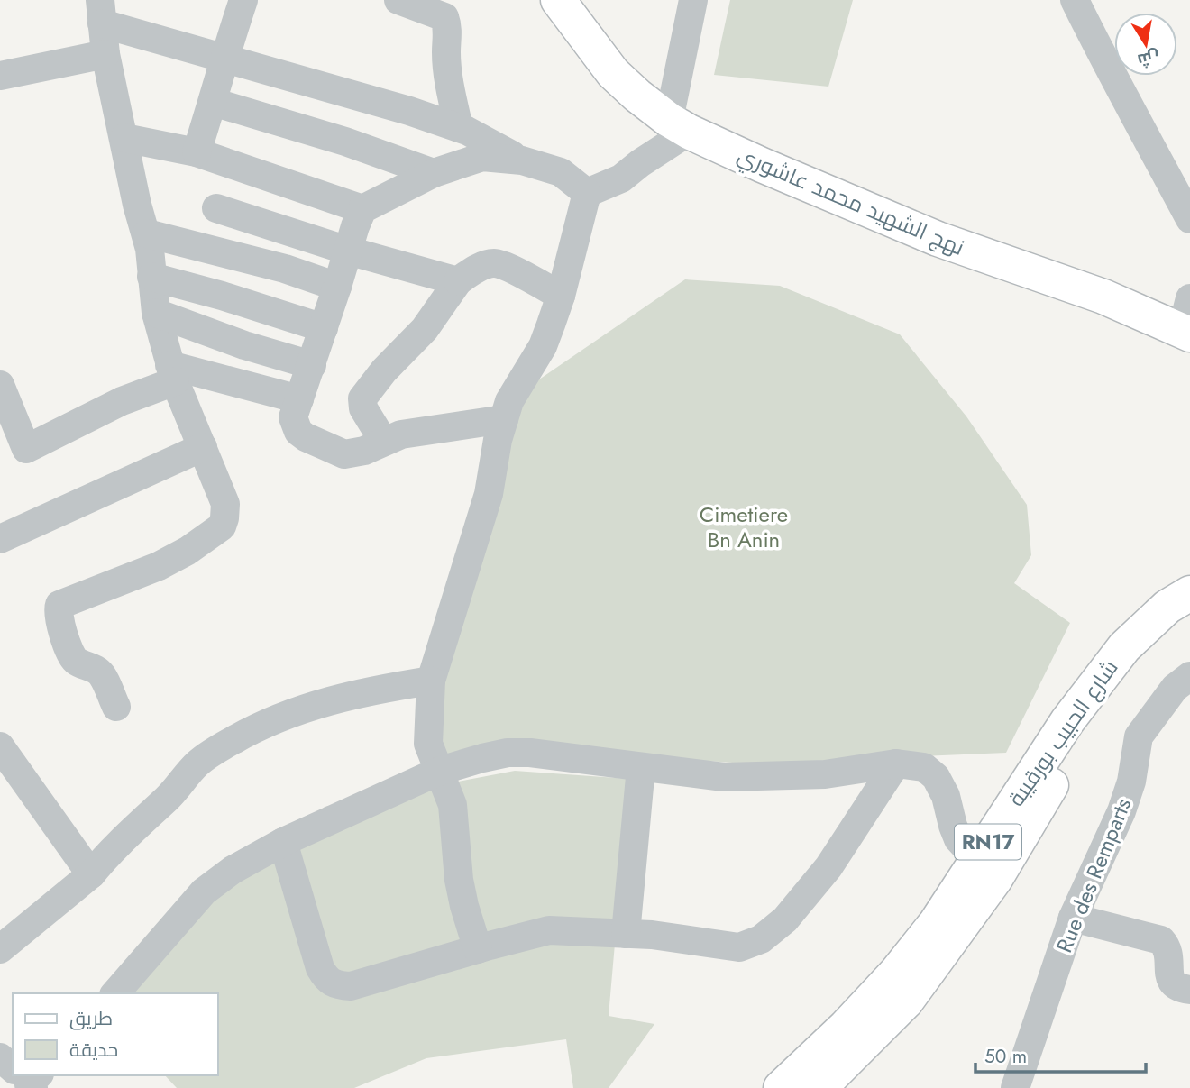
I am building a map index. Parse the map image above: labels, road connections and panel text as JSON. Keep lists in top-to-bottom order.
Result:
{
  "streets": {
    "main road": ["نهج الشهيد محمد عاشوري", "شارع الحبيب بورقيبة", "RN17"],
    "street": ["Rue des Remparts"]
  },
  "parks": ["Cimetiere Bn Anin"],
  "legend": ["طريق", "حديقة"],
  "scale_bar": "50 m",
  "north": "bottom"
}
